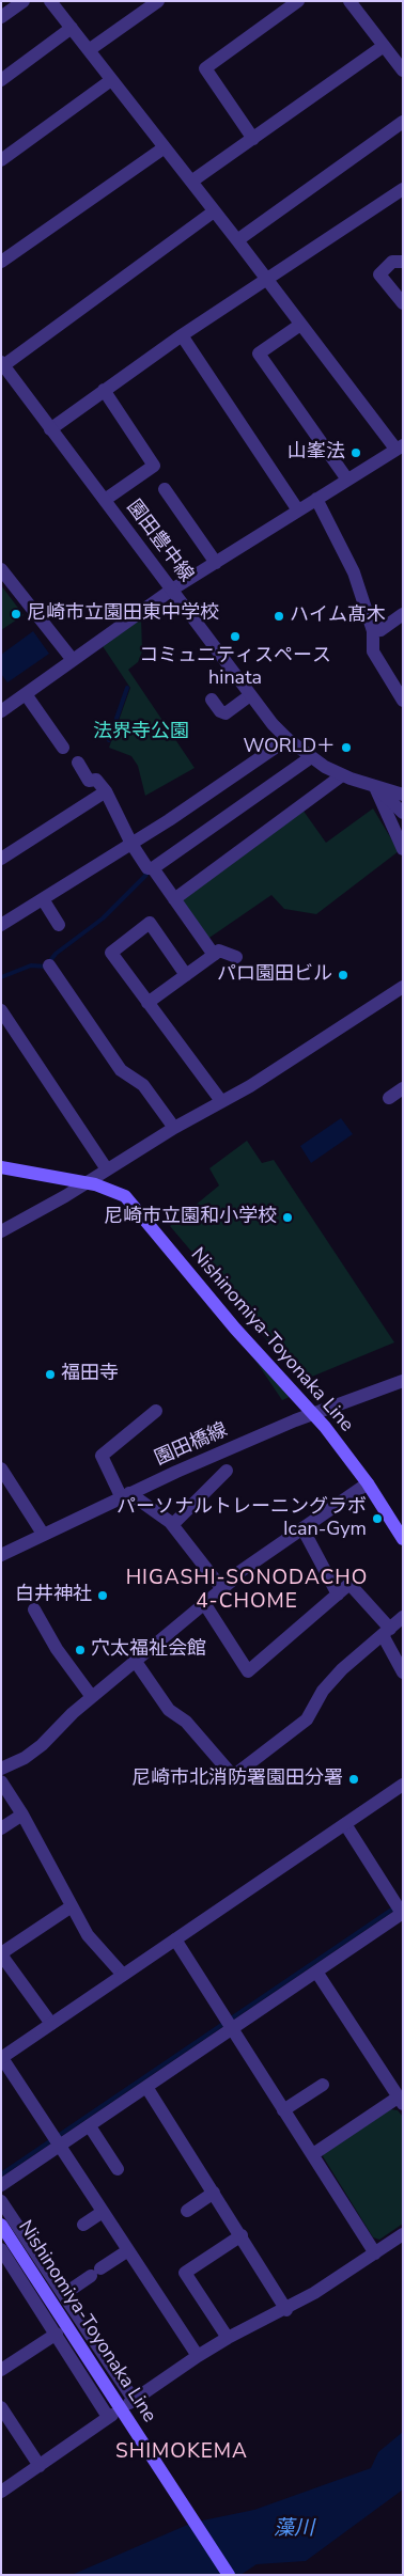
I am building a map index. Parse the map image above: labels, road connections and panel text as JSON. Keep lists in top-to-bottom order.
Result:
{
  "streets": {
    "main road": ["Nishinomiya-Toyonaka Line"],
    "street": ["園田豊中線", "園田橋線"]
  },
  "crossings": [
    ["Nishinomiya-Toyonaka Line", "園田橋線"]
  ],
  "districts": ["HIGASHI-SONODACHO 4-CHOME", "SHIMOKEMA"],
  "water": ["藻川"],
  "parks": ["法界寺公園"],
  "places": [
    "山峯法",
    "尼崎市立園田東中学校",
    "ハイム髙木",
    "コミュニティスペース hinata",
    "WORLD＋",
    "パロ園田ビル",
    "尼崎市立園和小学校",
    "福田寺",
    "パーソナルトレーニングラボ Ican-Gym",
    "白井神社",
    "穴太福祉会館",
    "尼崎市北消防署園田分署"
  ]
}
